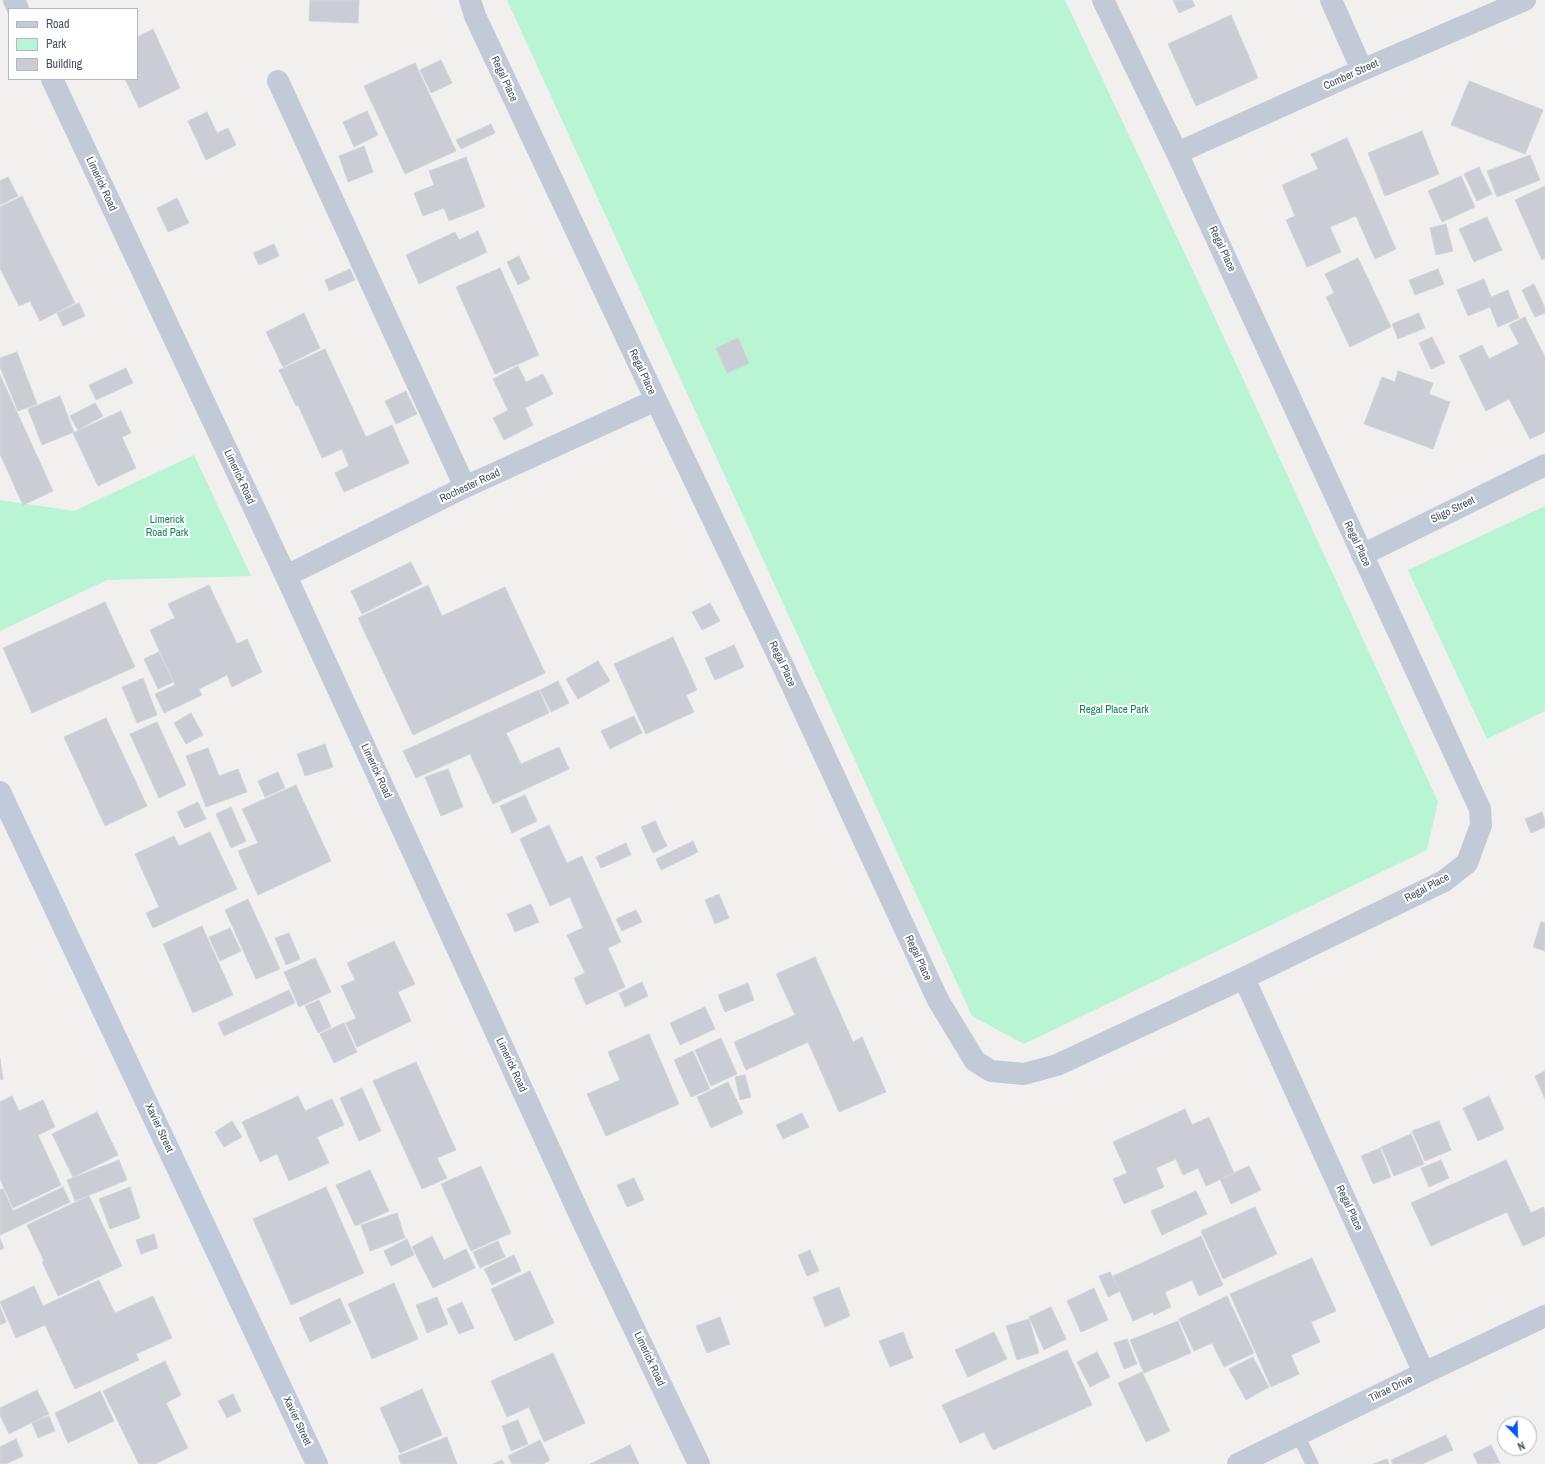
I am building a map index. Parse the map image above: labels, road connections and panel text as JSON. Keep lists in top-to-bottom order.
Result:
{
  "streets": {
    "main road": ["Xavier Street"],
    "street": [
      "Comber Street",
      "Regal Place",
      "Limerick Road",
      "Rochester Road",
      "Sligo Street",
      "Tilrae Drive"
    ]
  },
  "crossings": [
    ["Comber Street", "Regal Place"],
    ["Regal Place", "Rochester Road"],
    ["Regal Place", "Sligo Street"],
    ["Regal Place", "Tilrae Drive"],
    ["Limerick Road", "Rochester Road"]
  ],
  "parks": ["Limerick Road Park", "Regal Place Park"],
  "legend": ["Road", "Park", "Building"],
  "north": "bottom right"
}
